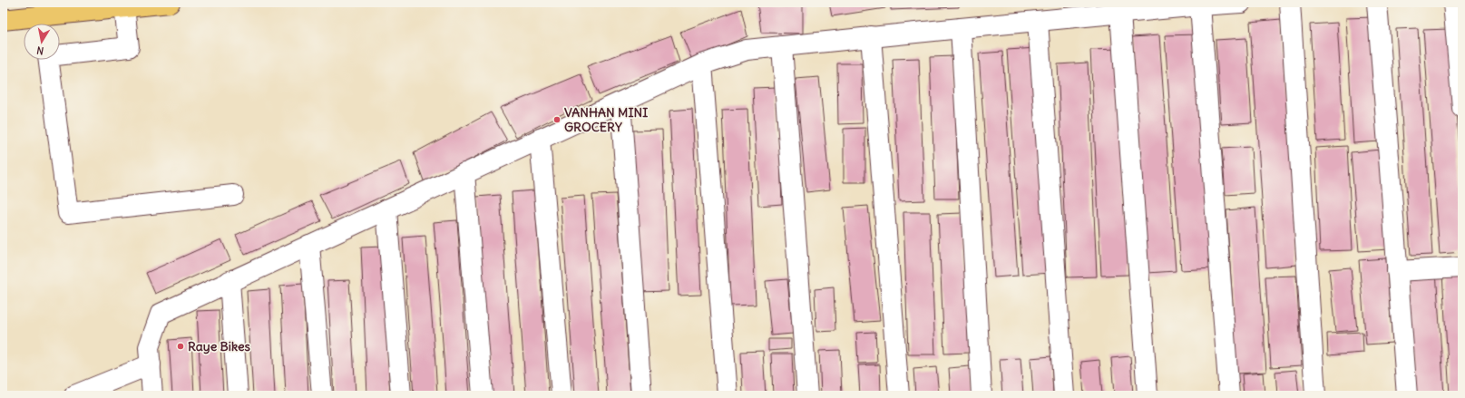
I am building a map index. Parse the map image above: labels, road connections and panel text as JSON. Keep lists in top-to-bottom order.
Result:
{
  "places": ["VANHAN MINI GROCERY", "Raye Bikes"],
  "north": "bottom"
}
